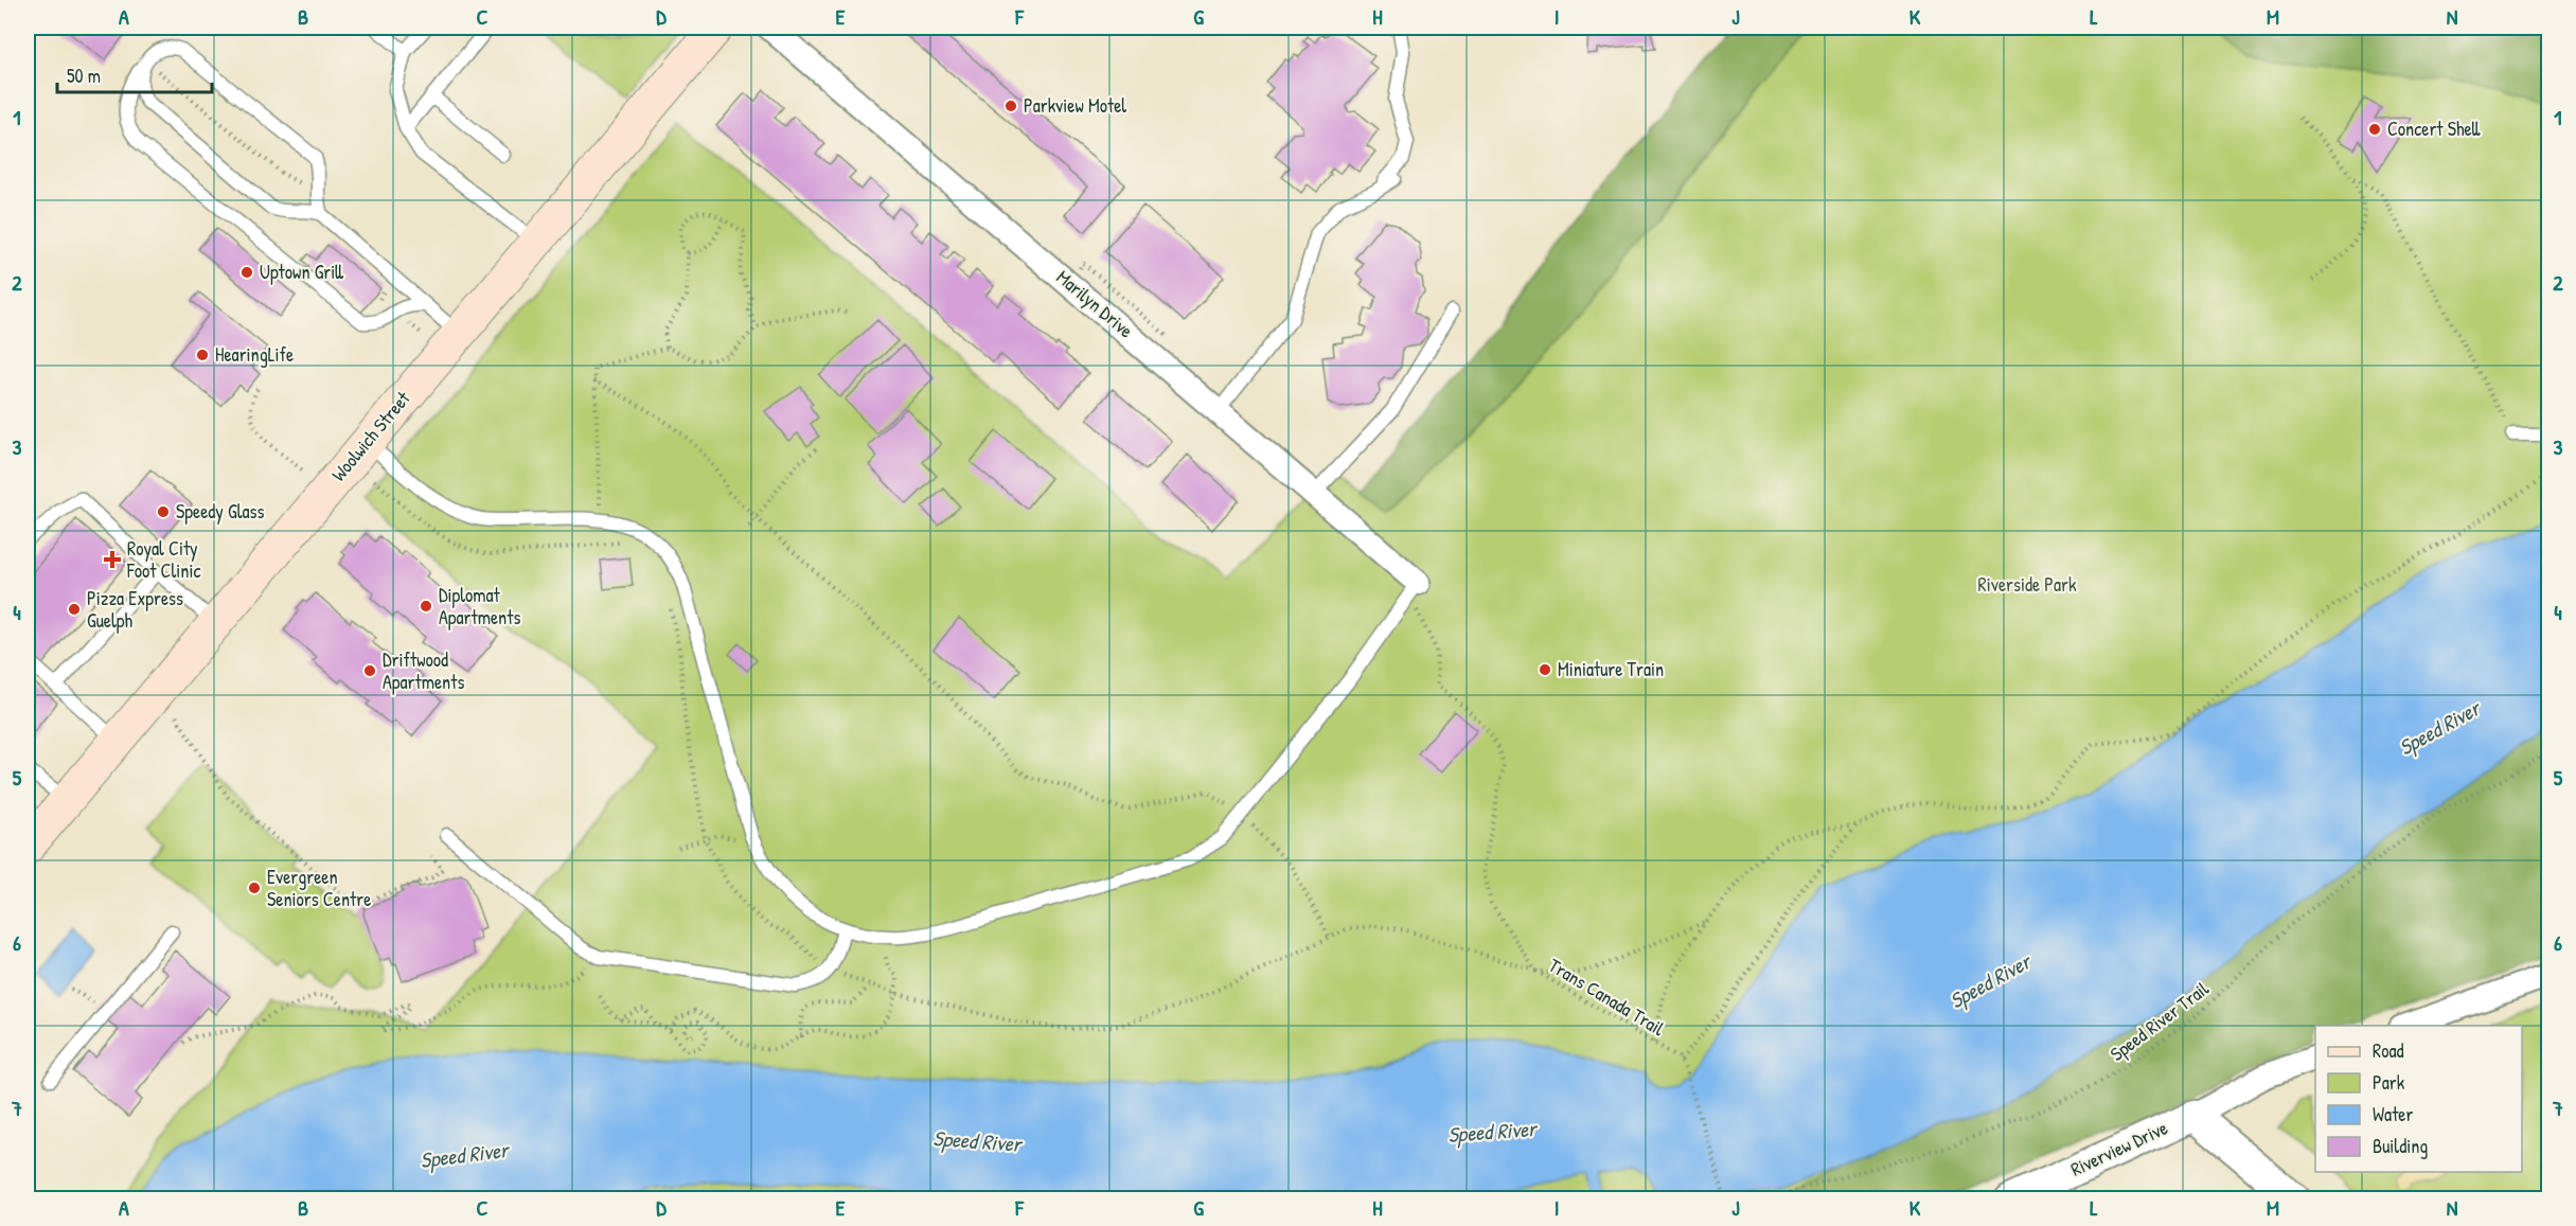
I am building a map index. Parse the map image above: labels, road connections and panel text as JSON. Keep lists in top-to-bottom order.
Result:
{
  "streets": {
    "main road": ["Woolwich Street"],
    "street": ["Marilyn Drive", "Riverview Drive"],
    "path": ["Trans Canada Trail", "Speed River Trail"]
  },
  "crossings": [
    ["Marilyn Drive", "Trans Canada Trail"]
  ],
  "water": ["Speed River"],
  "parks": ["Riverside Park"],
  "places": {
    "other": [
      "Parkview Motel",
      "Concert Shell",
      "Uptown Grill",
      "HearingLife",
      "Speedy Glass",
      "Diplomat Apartments",
      "Pizza Express Guelph",
      "Miniature Train",
      "Driftwood Apartments",
      "Evergreen Seniors Centre"
    ],
    "health": ["Royal City Foot Clinic"]
  },
  "legend": [
    "Road",
    "Park",
    "Water",
    "Building"
  ],
  "scale_bar": "50 m",
  "grid": {
    "columns": [
      "A",
      "B",
      "C",
      "D",
      "E",
      "F",
      "G",
      "H",
      "I",
      "J",
      "K",
      "L",
      "M",
      "N"
    ],
    "rows": [
      "1",
      "2",
      "3",
      "4",
      "5",
      "6",
      "7"
    ]
  }
}
